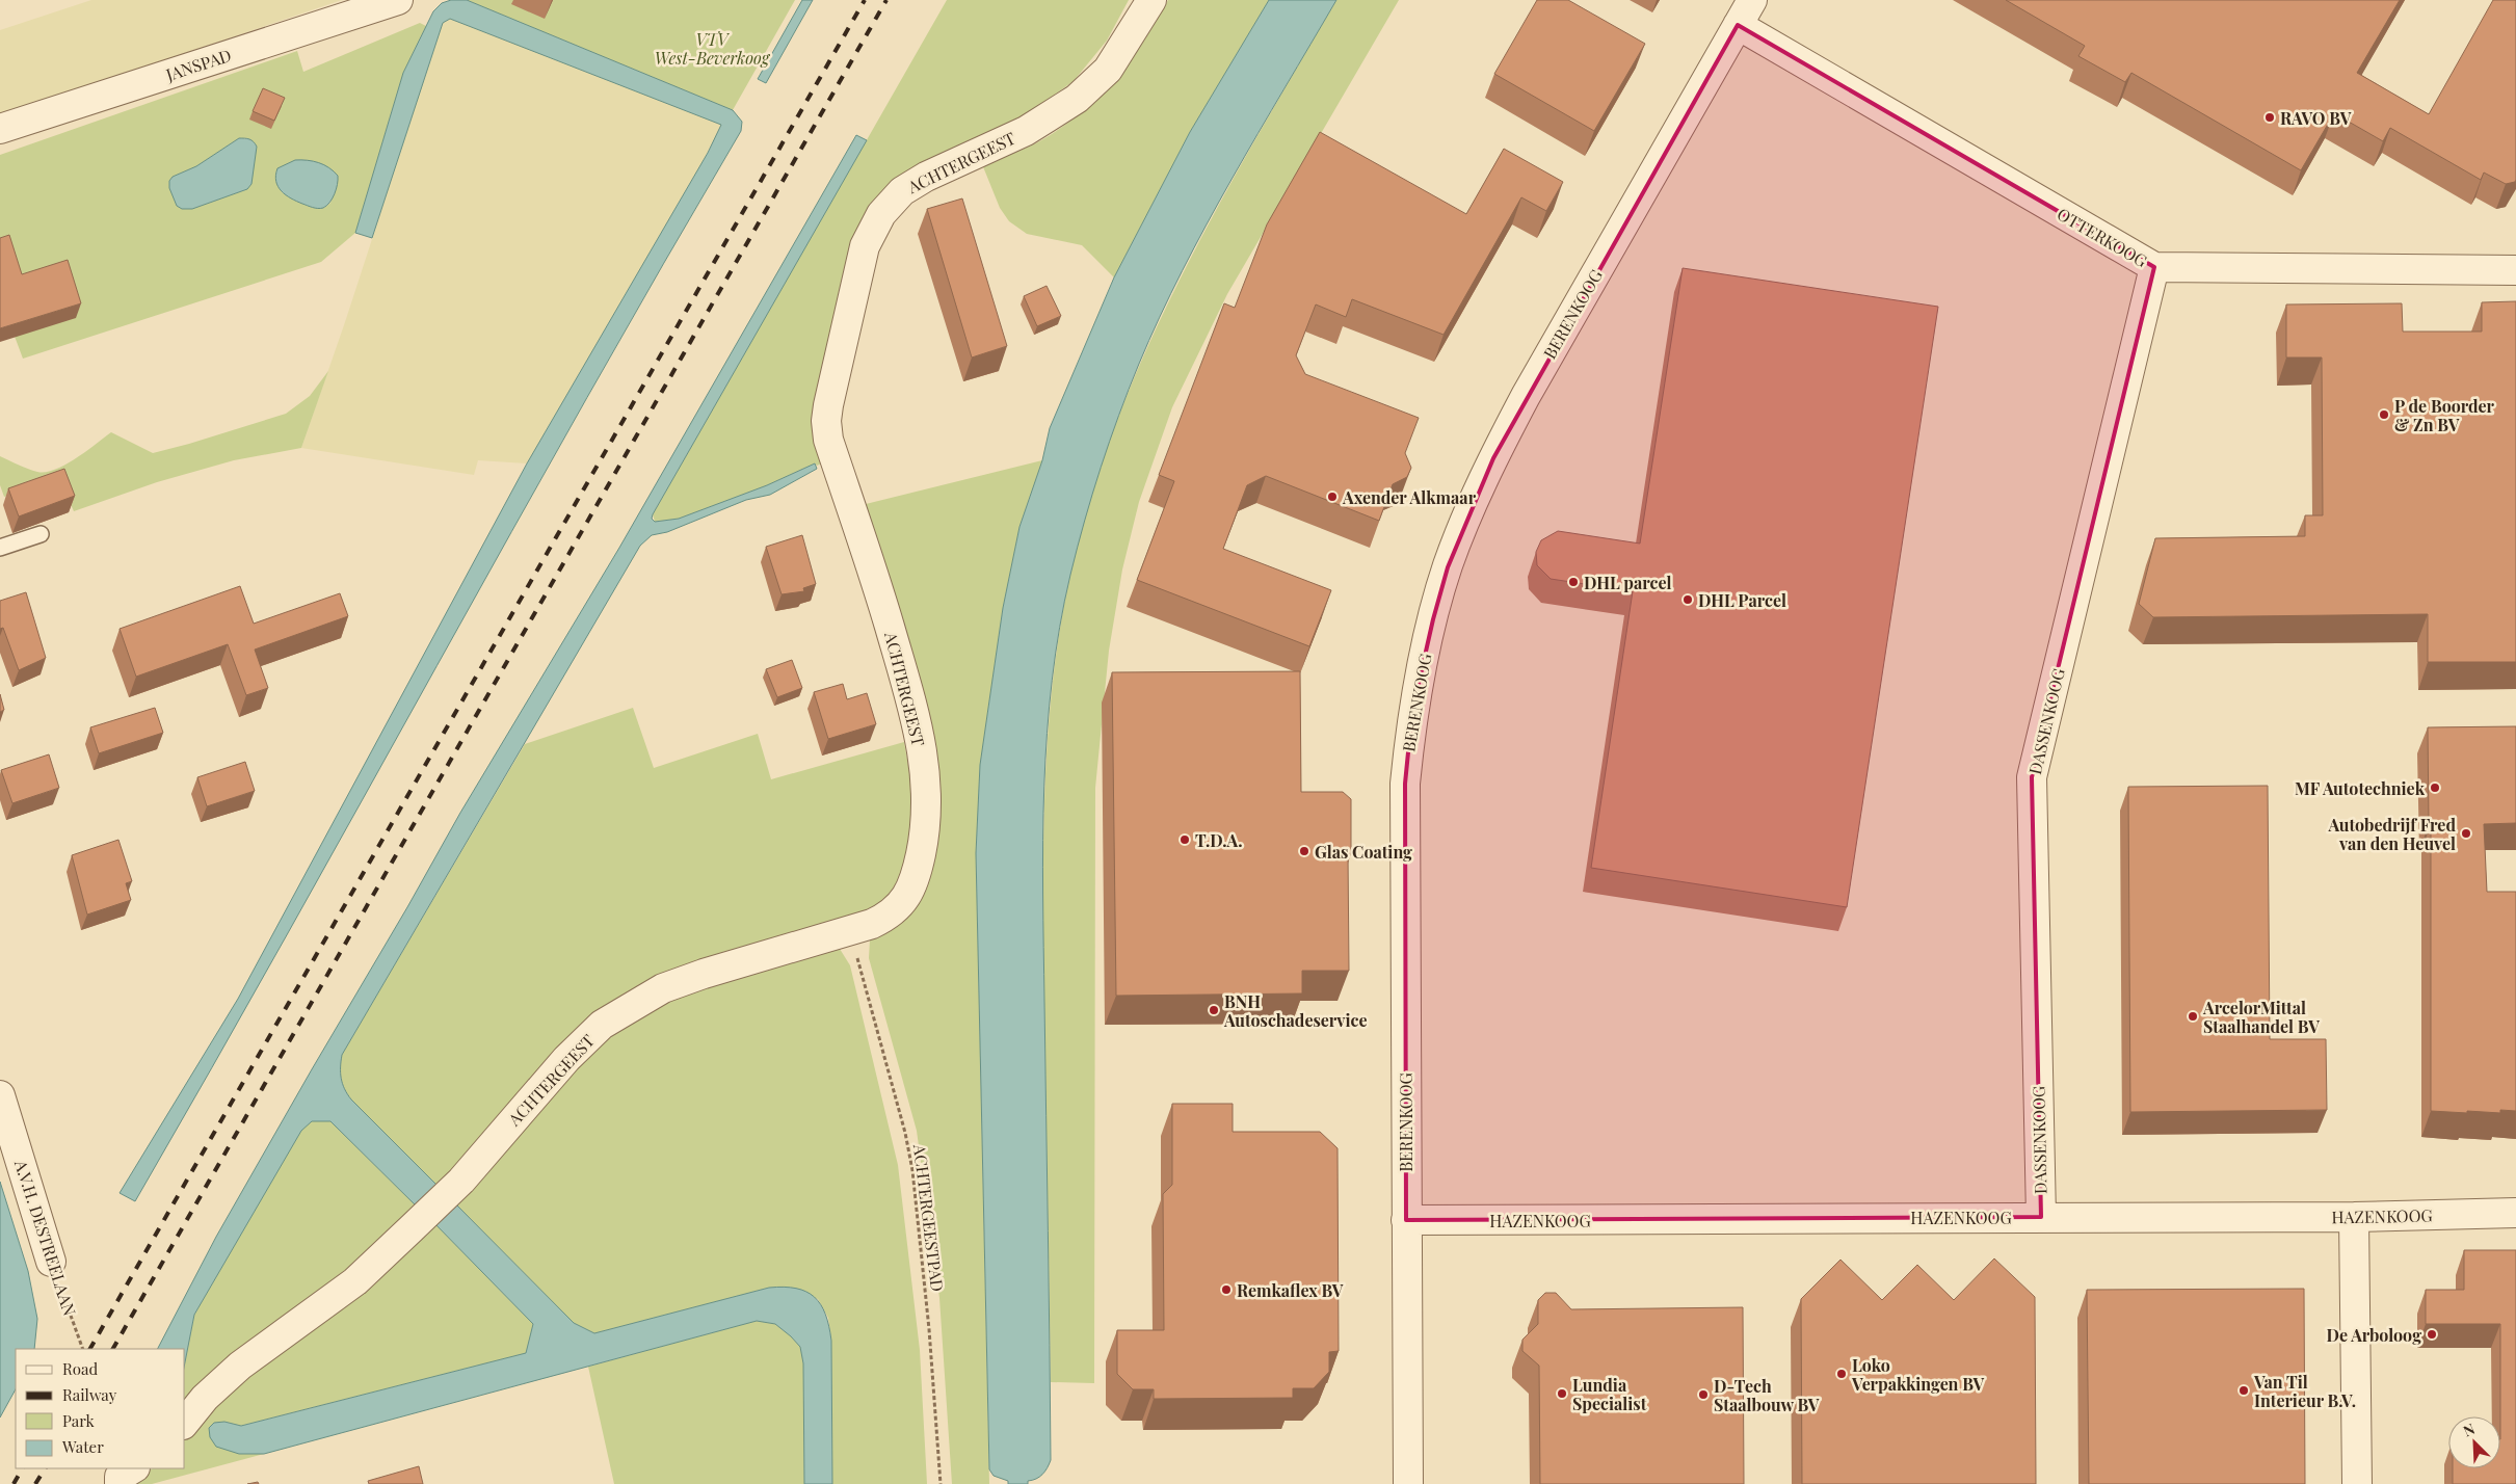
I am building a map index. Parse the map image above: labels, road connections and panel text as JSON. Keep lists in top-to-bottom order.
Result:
{
  "streets": {
    "street": [
      "JANSPAD",
      "ACHTERGEEST",
      "OTTERKOOG",
      "BERENKOOG",
      "DASSENKOOG",
      "HAZENKOOG",
      "A.V.H. DESTREELAAN"
    ],
    "path": ["ACHTERGEESTPAD"]
  },
  "crossings": [
    ["ACHTERGEEST", "ACHTERGEESTPAD"],
    ["OTTERKOOG", "BERENKOOG"],
    ["OTTERKOOG", "DASSENKOOG"],
    ["BERENKOOG", "HAZENKOOG"],
    ["DASSENKOOG", "HAZENKOOG"]
  ],
  "parks": ["VTV West-Beverkoog"],
  "places": [
    "RAVO BV",
    "P de Boorder & Zn BV",
    "Axender Alkmaar",
    "DHL parcel",
    "DHL Parcel",
    "MF Autotechniek",
    "Autobedrijf Fred van den Heuvel",
    "T.D.A.",
    "Glas Coating",
    "BNH Autoschadeservice",
    "ArcelorMittal Staalhandel BV",
    "Remkaflex BV",
    "De Arboloog",
    "Loko Verpakkingen BV",
    "Van Til Interieur B.V.",
    "Lundia Specialist",
    "D-Tech Staalbouw BV"
  ],
  "legend": [
    "Road",
    "Railway",
    "Park",
    "Water"
  ],
  "north": "top left"
}
